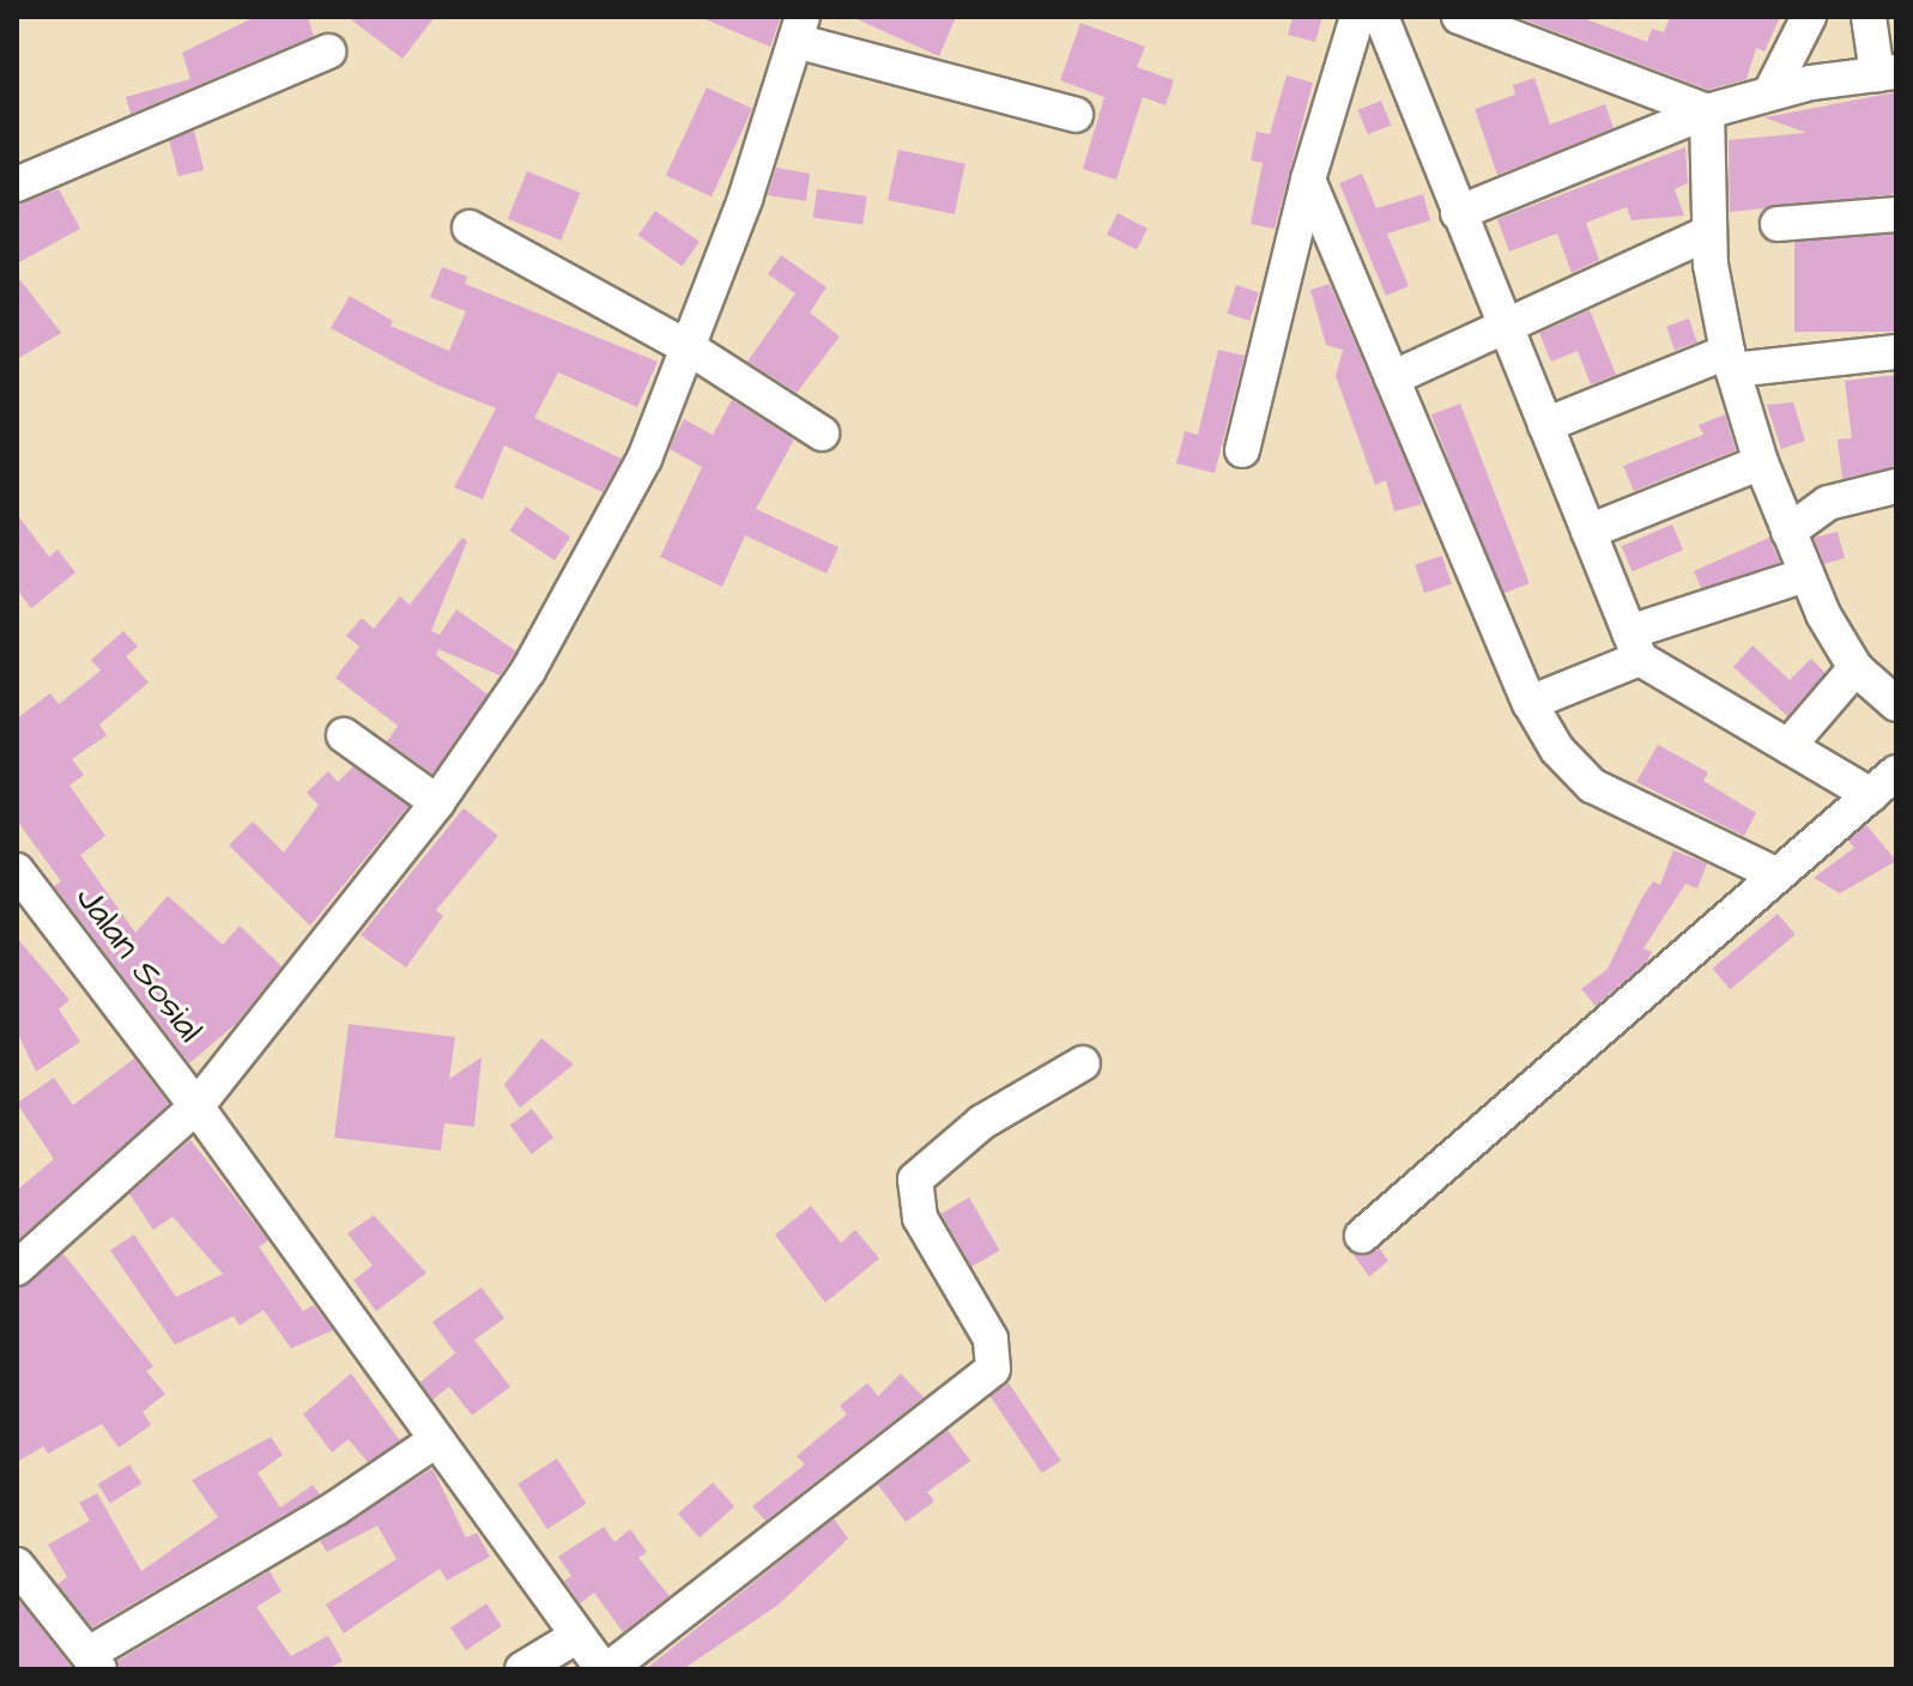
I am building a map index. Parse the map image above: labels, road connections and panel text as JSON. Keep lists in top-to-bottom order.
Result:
{
  "streets": {
    "street": ["Jalan Sosial"]
  }
}
